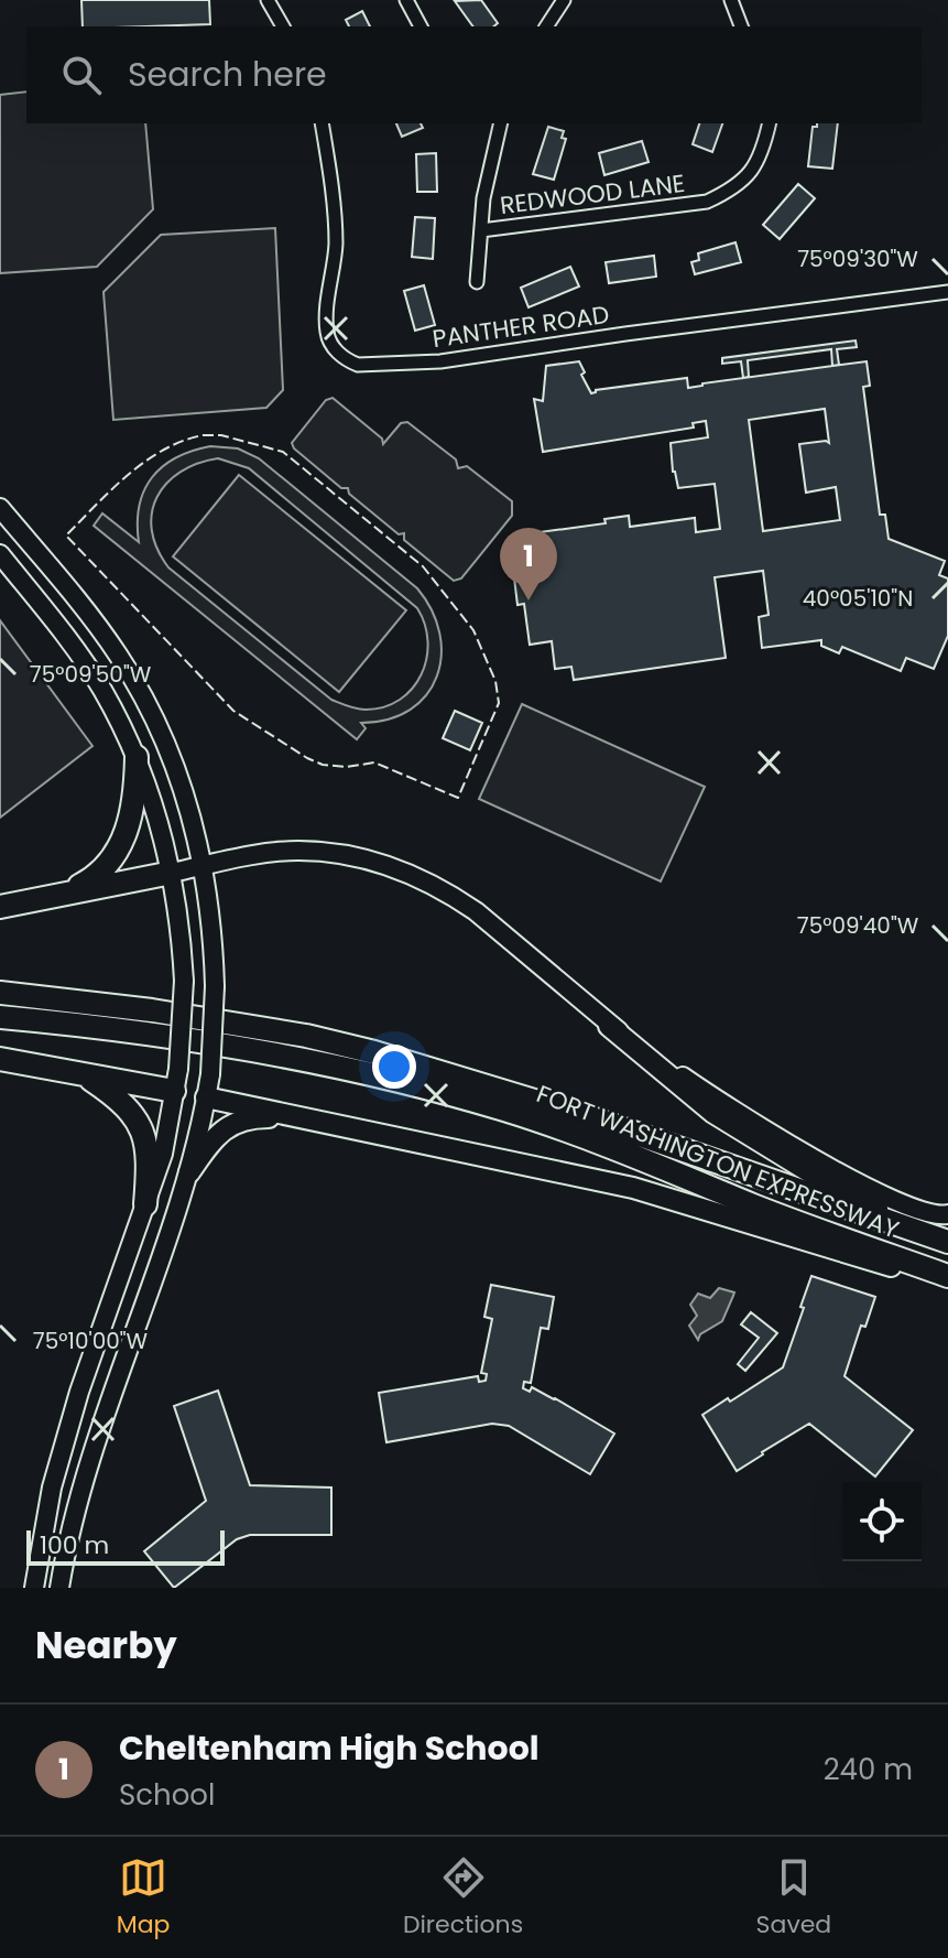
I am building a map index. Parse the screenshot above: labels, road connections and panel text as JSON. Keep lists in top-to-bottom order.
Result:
{
  "streets": {
    "highway": ["FORT WASHINGTON EXPRESSWAY"],
    "street": ["REDWOOD LANE", "PANTHER ROAD"]
  },
  "scale_bar": "100 m",
  "page": {
    "search": "Search here",
    "pins": "1",
    "scale": "100 m",
    "heading": "Nearby",
    "list": [
      {
        "mark": "1",
        "name": "Cheltenham High School",
        "note": "School",
        "value": "240 m"
      }
    ],
    "nav": ["Map", "Directions", "Saved"]
  },
  "coordinates": [
    "75°09'30\"W",
    "40°05'10\"N",
    "75°09'50\"W",
    "75°09'40\"W",
    "75°10'00\"W"
  ]
}
